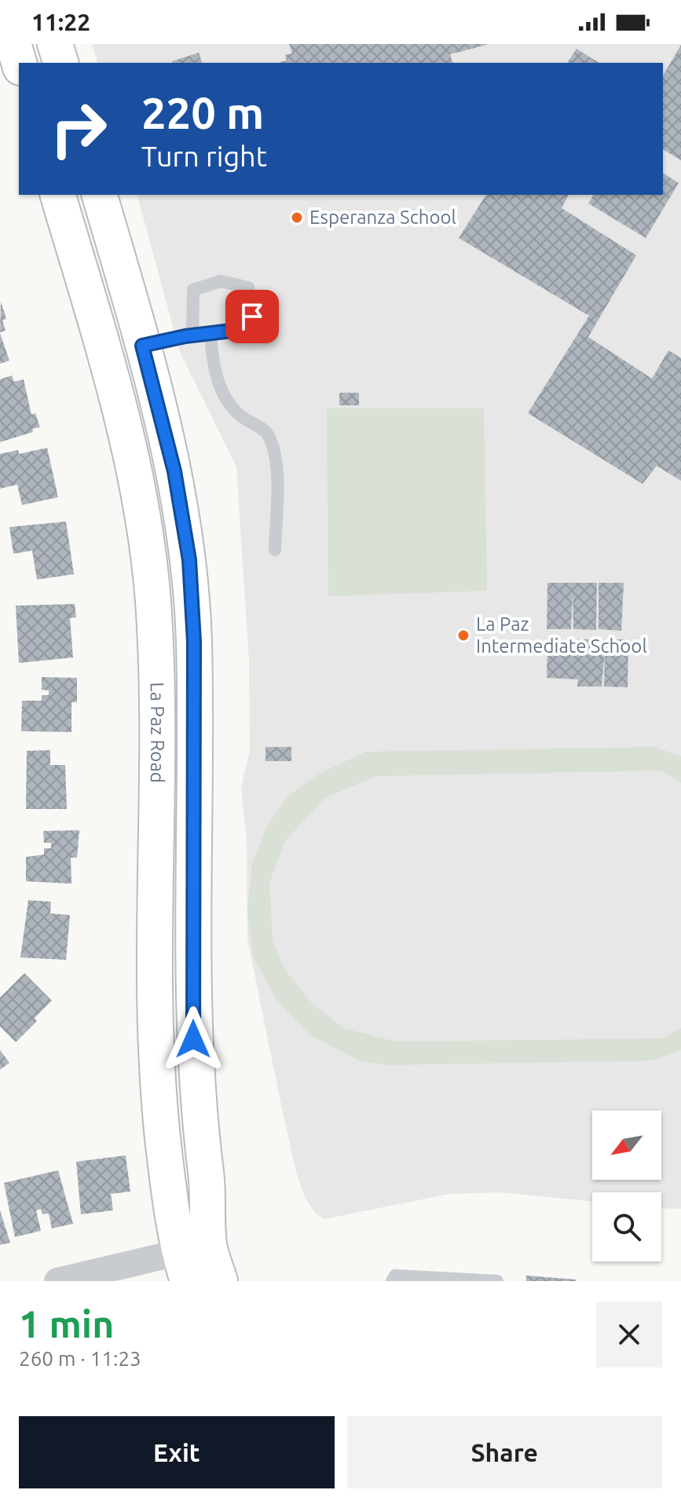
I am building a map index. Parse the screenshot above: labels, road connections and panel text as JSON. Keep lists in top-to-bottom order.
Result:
{
  "streets": {
    "main road": ["La Paz Road"]
  },
  "places": ["Esperanza School", "La Paz Intermediate School"],
  "north": "bottom left",
  "page": {
    "status": "11:22",
    "turn": ["220 m", "Turn right"],
    "heading": ["1 min", "260 m · 11:23"],
    "buttons": ["Exit", "Share"]
  }
}
